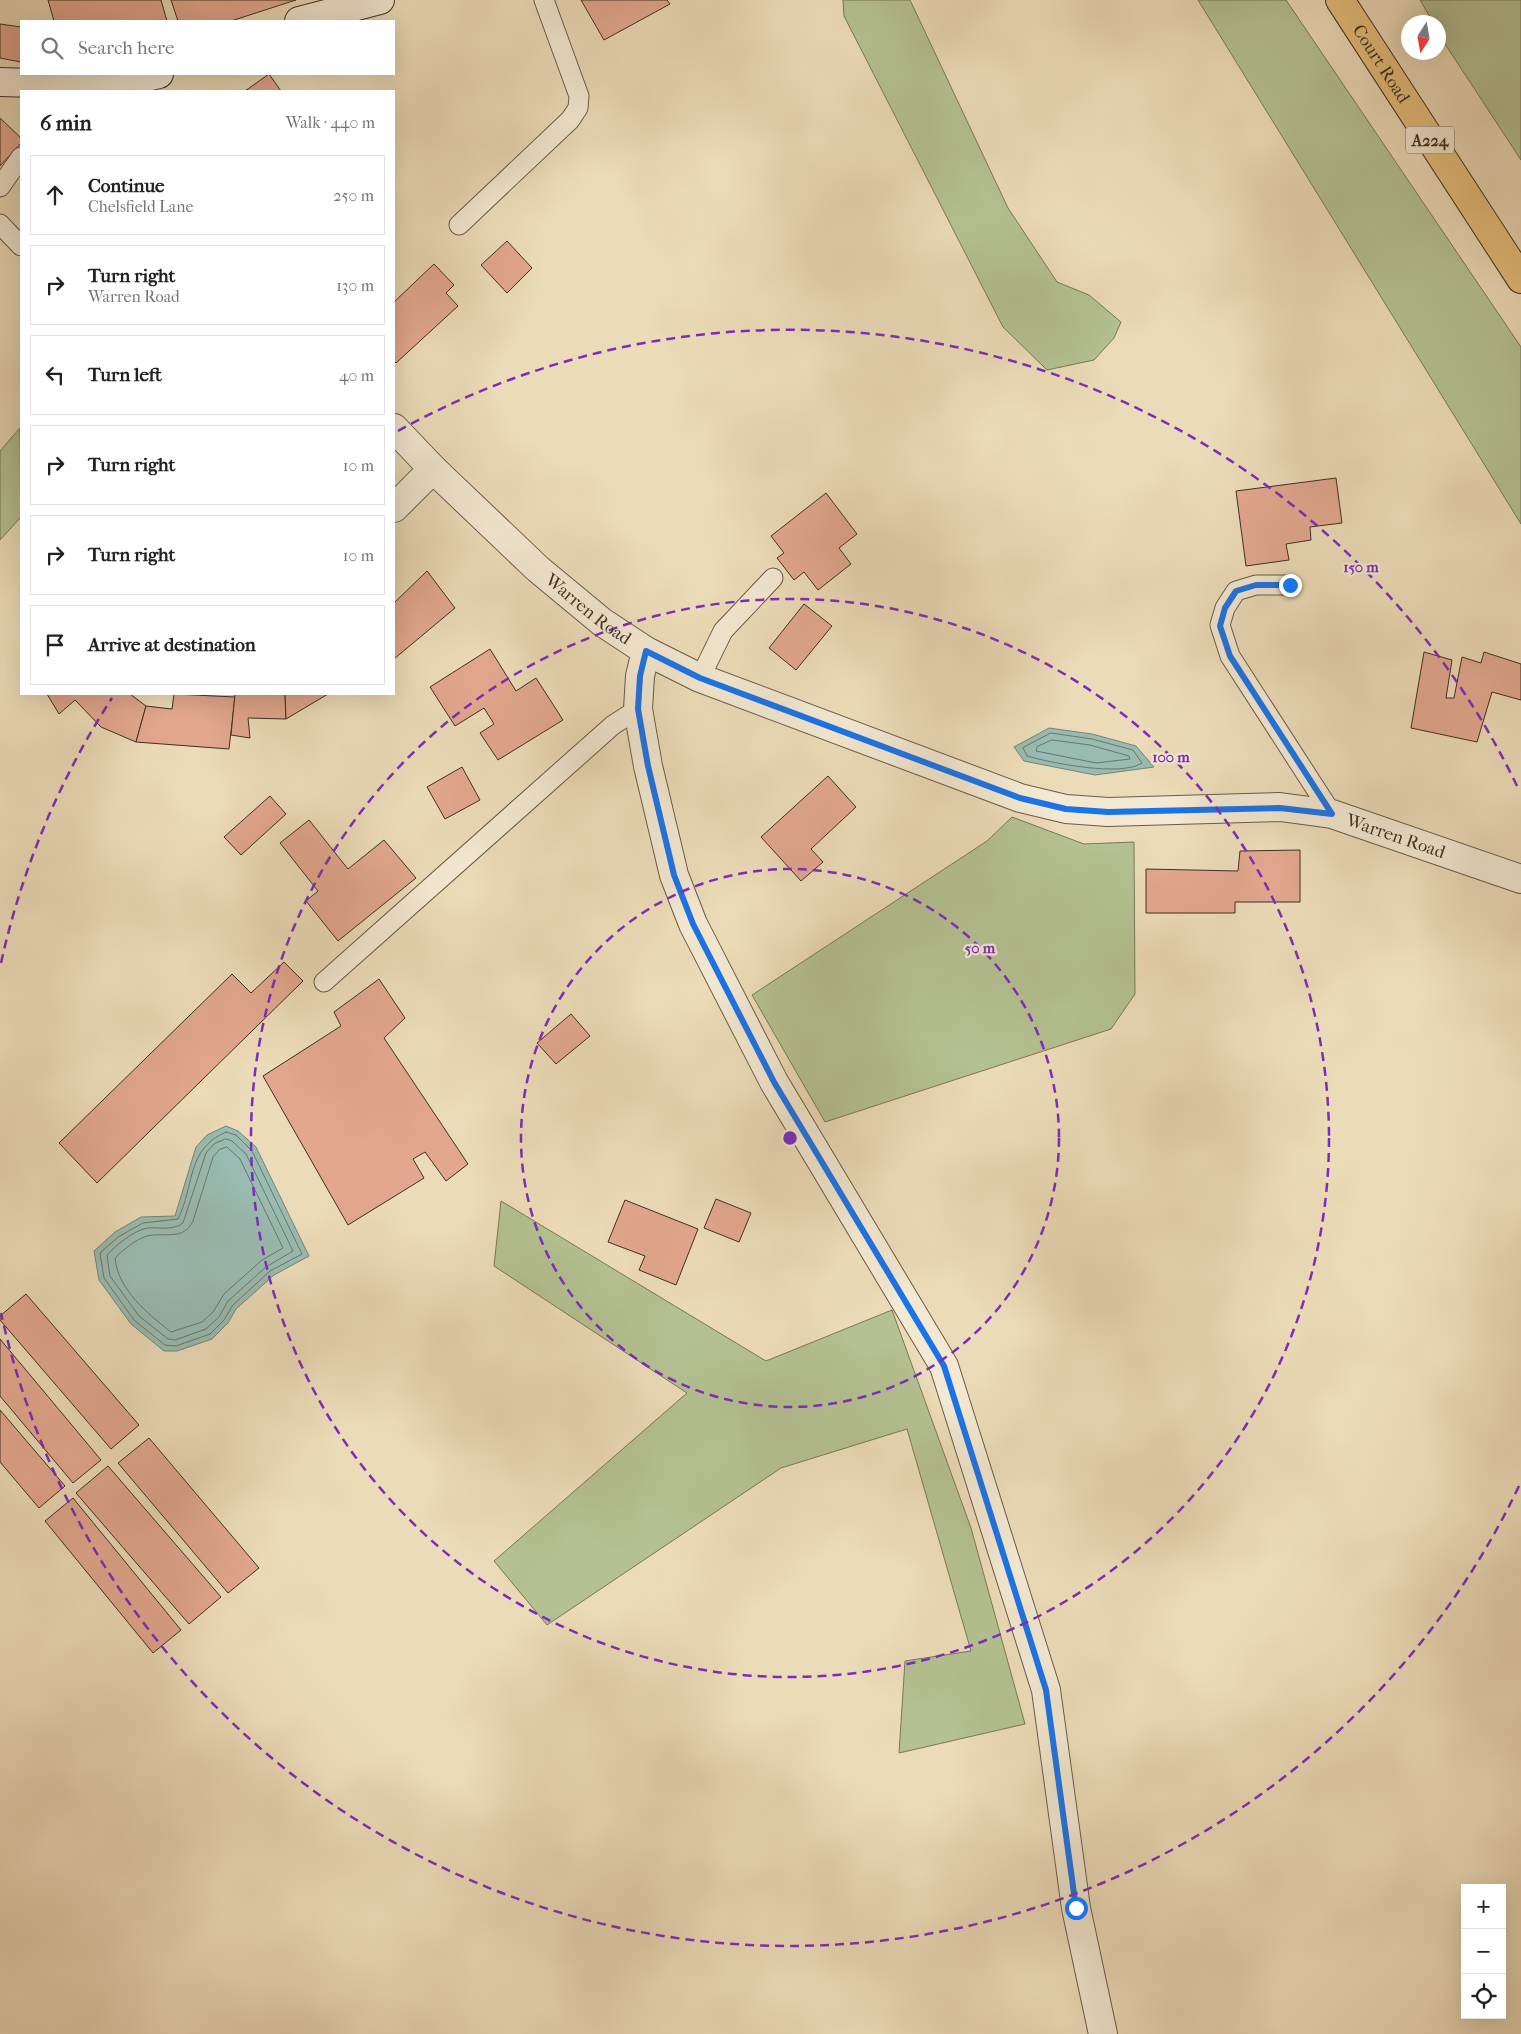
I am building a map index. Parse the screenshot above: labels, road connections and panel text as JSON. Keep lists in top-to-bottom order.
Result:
{
  "streets": {
    "main road": ["Court Road", "A224"],
    "street": ["Warren Road"]
  },
  "north": "bottom",
  "page": {
    "search": "Search here",
    "heading": ["6 min", "Walk · 440 m"],
    "list": [
      ["Continue", "Chelsfield Lane", "250 m"],
      ["Turn right", "Warren Road", "130 m"],
      ["Turn left", "40 m"],
      ["Turn right", "10 m"],
      ["Turn right", "10 m"],
      "Arrive at destination"
    ],
    "map_buttons": ["+", "−"]
  },
  "rings": ["150 m", "100 m", "50 m"]
}
